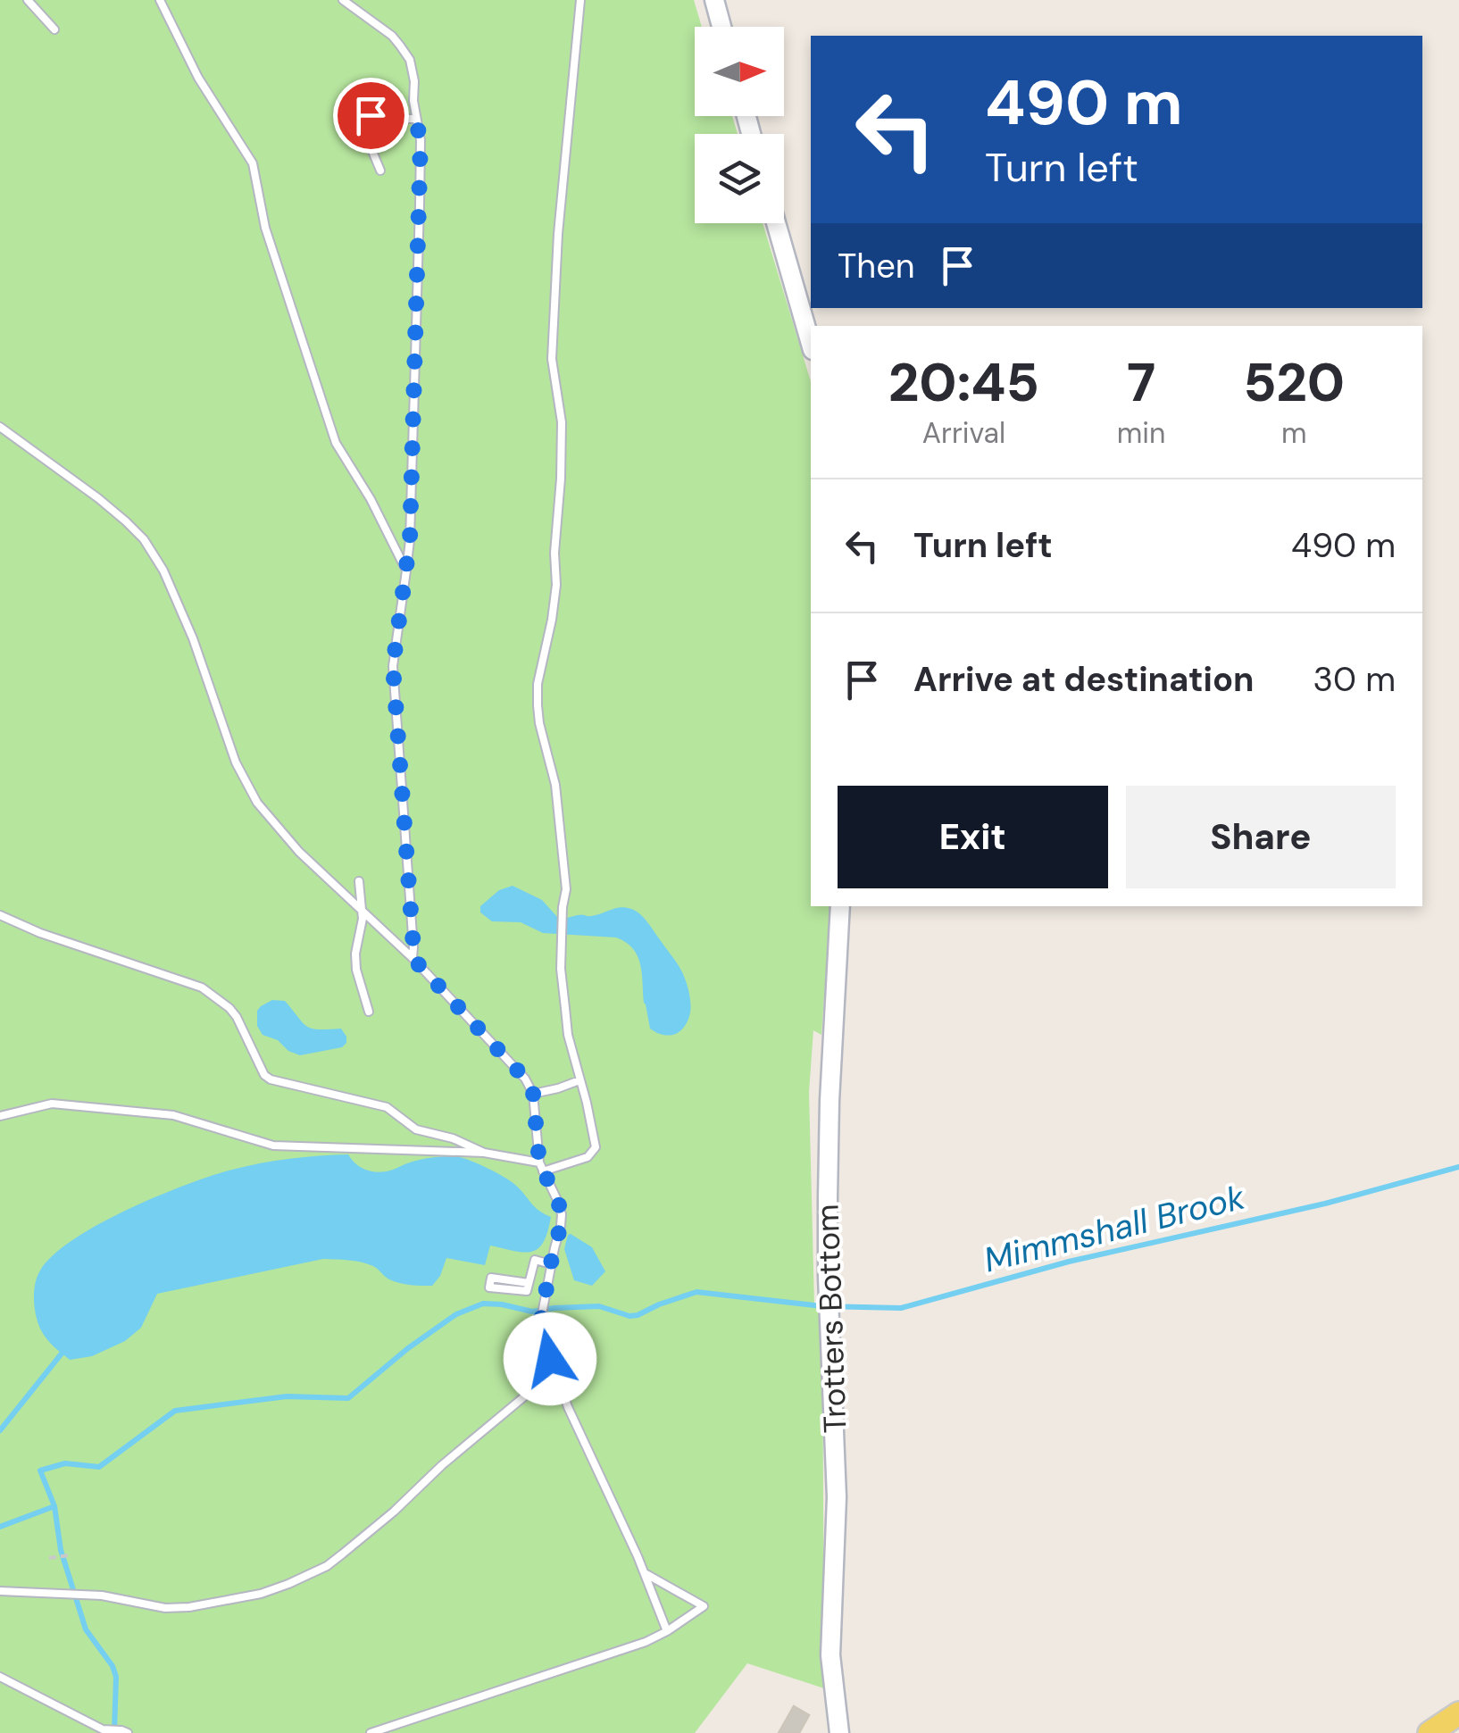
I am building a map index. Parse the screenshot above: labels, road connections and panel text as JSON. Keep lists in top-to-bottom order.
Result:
{
  "streets": {
    "street": ["Trotters Bottom"]
  },
  "water": ["Mimmshall Brook"],
  "north": "right",
  "page": {
    "turn": ["490 m", "Turn left"],
    "then": "Then",
    "eta": [
      "20:45",
      "Arrival",
      "7",
      "min",
      "520",
      "m"
    ],
    "list": [
      {
        "name": "Turn left",
        "value": "490 m"
      },
      {
        "name": "Arrive at destination",
        "value": "30 m"
      }
    ],
    "buttons": ["Exit", "Share"]
  }
}
